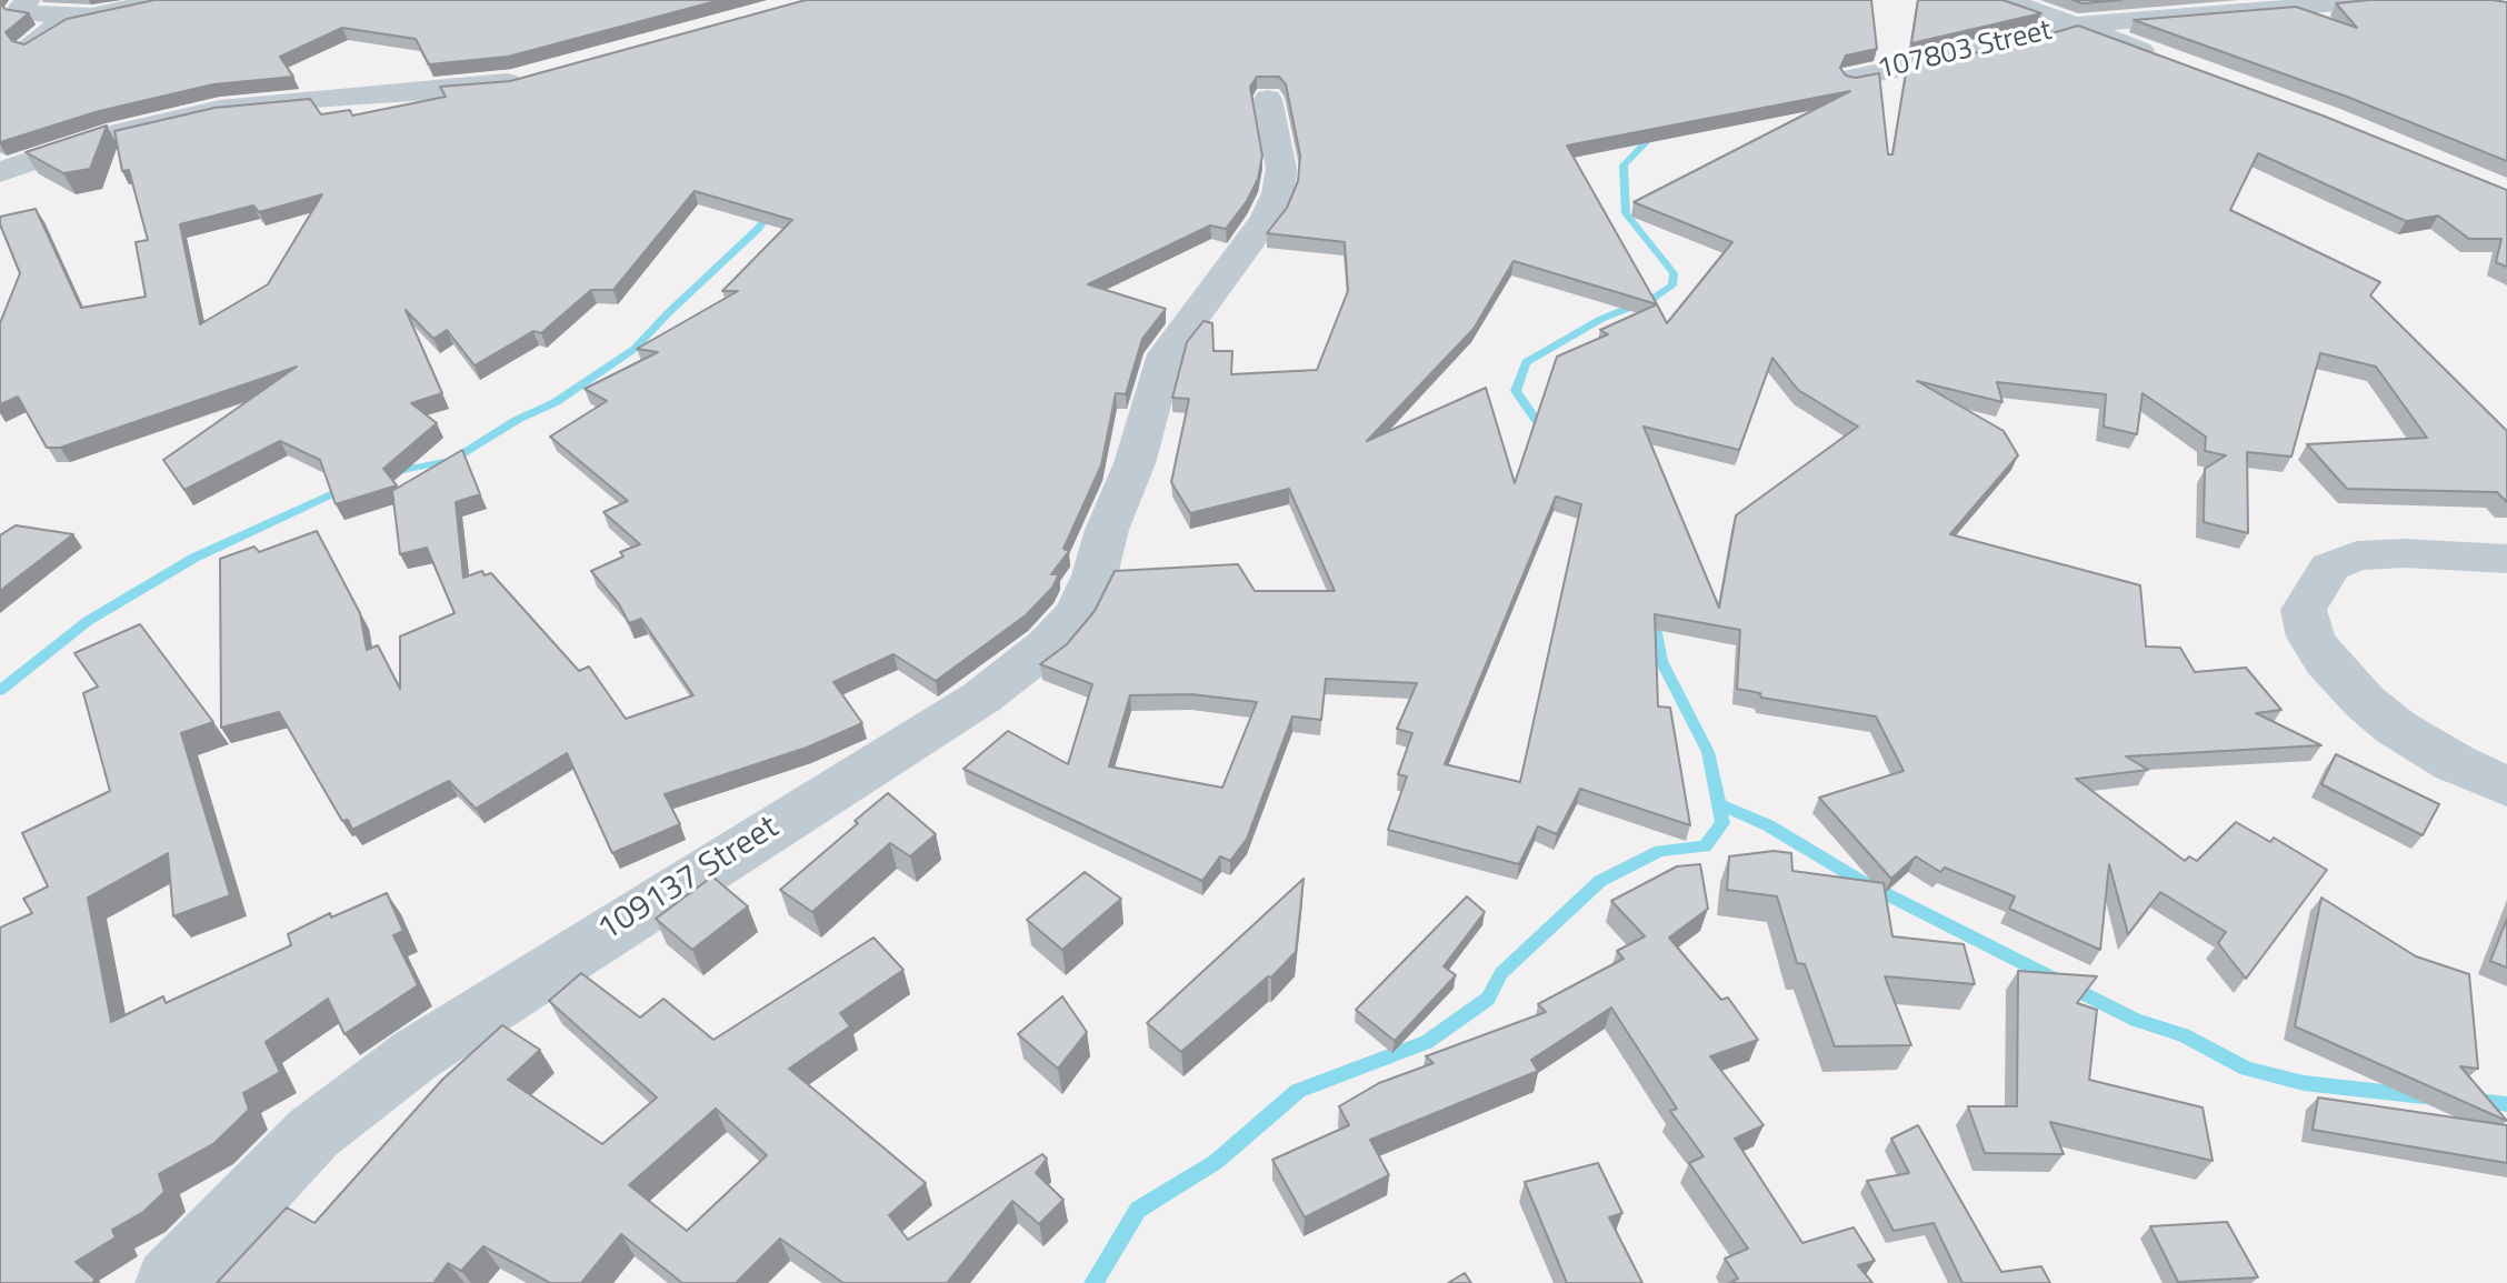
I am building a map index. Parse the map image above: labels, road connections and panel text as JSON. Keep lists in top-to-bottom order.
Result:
{
  "streets": {
    "street": ["107803 Street", "109137 Street"]
  }
}
